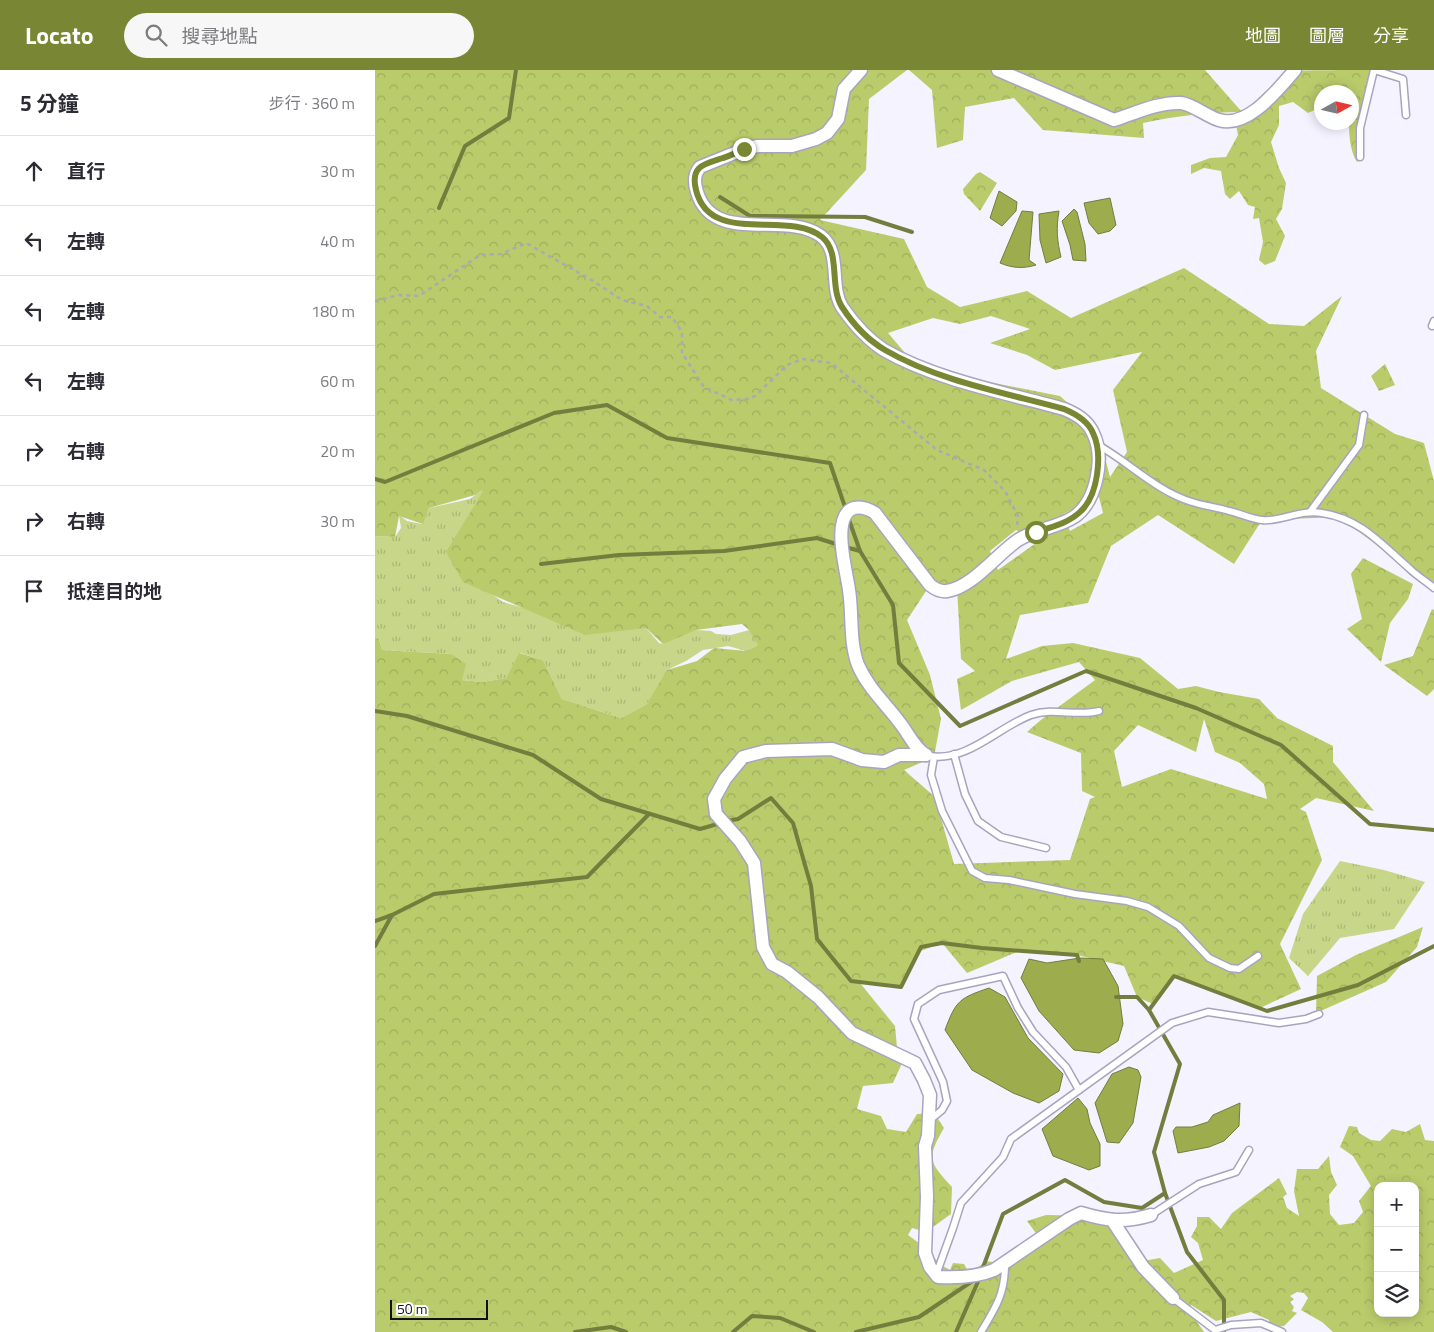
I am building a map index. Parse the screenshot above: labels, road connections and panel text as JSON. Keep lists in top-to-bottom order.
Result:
{
  "scale_bar": "50 m",
  "north": "right",
  "page": {
    "header": "Locato",
    "search": "搜尋地點",
    "nav": ["地圖", "圖層", "分享"],
    "heading": ["5 分鐘", "步行 · 360 m"],
    "list": [
      ["直行", "30 m"],
      ["左轉", "40 m"],
      ["左轉", "180 m"],
      ["左轉", "60 m"],
      ["右轉", "20 m"],
      ["右轉", "30 m"],
      "抵達目的地"
    ],
    "map_buttons": ["+", "−"],
    "scale": "50 m"
  }
}
